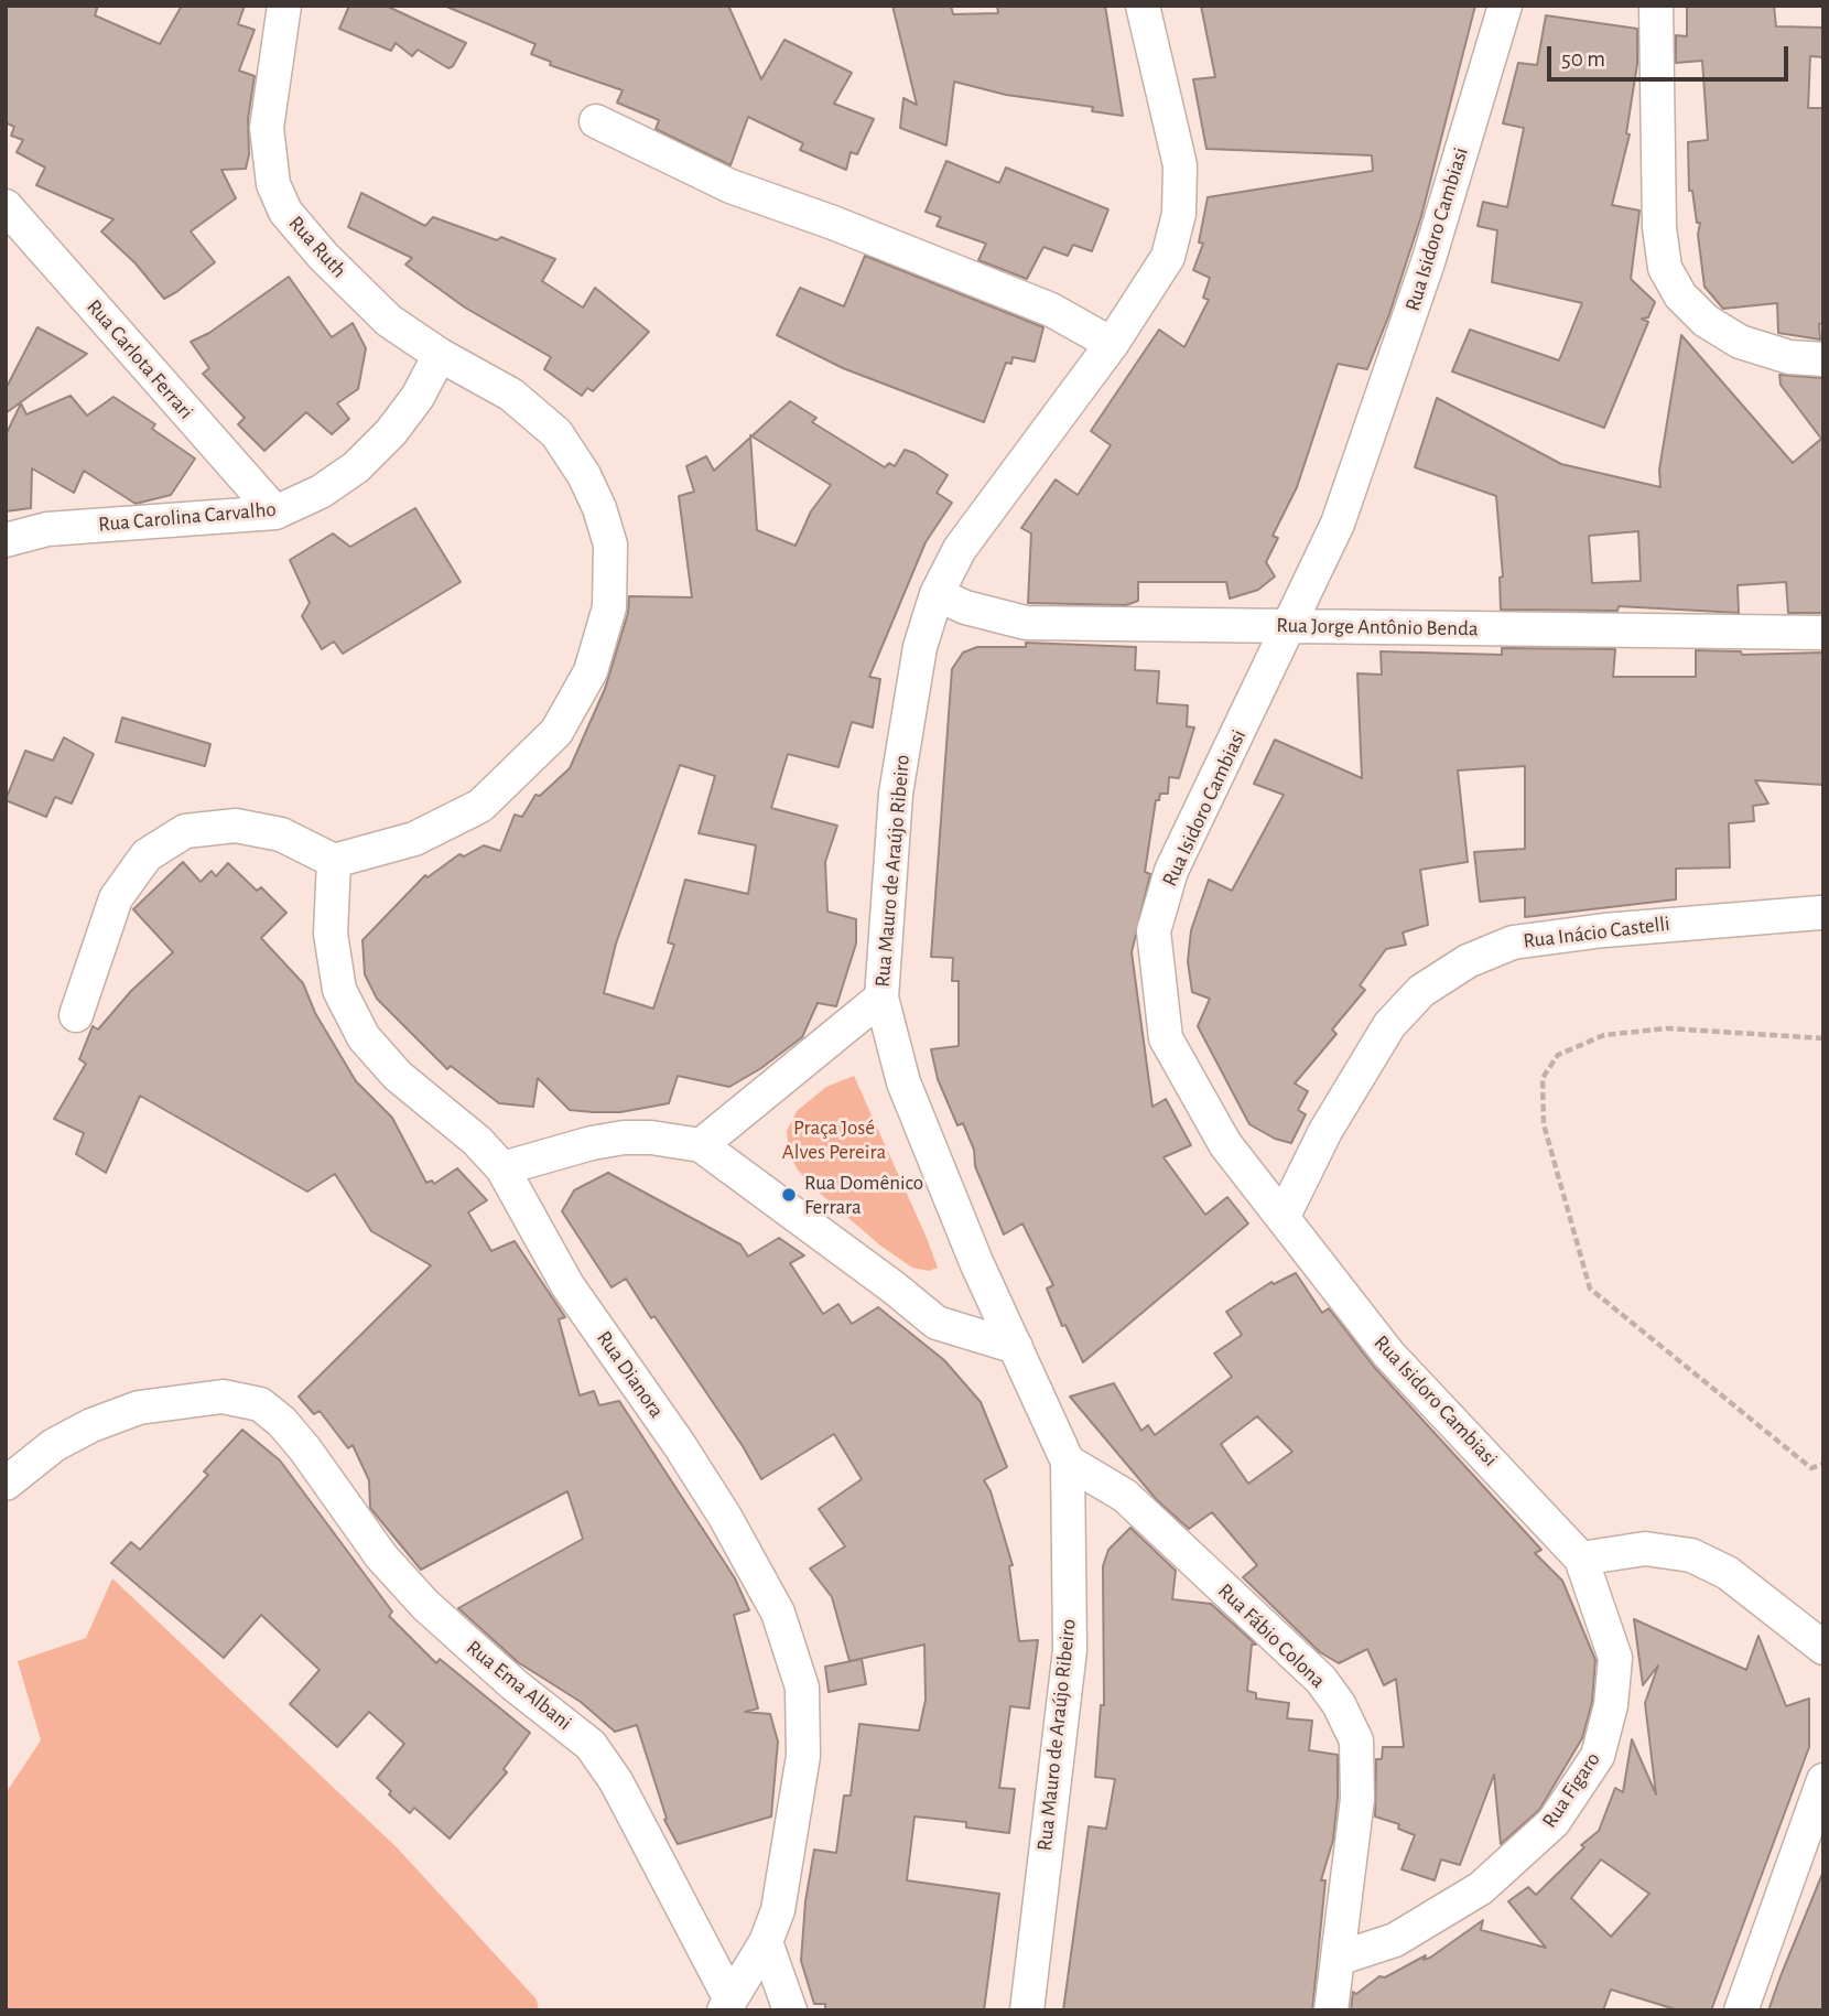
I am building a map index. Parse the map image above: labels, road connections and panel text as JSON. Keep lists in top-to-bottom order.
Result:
{
  "streets": {
    "street": [
      "Rua Isidoro Cambiasi",
      "Rua Ruth",
      "Rua Carlota Ferrari",
      "Rua Carolina Carvalho",
      "Rua Jorge Antônio Benda",
      "Rua Mauro de Araújo Ribeiro",
      "Rua Inácio Castelli",
      "Rua Dianora",
      "Rua Fábio Colona",
      "Rua Ema Albani",
      "Rua Figaro"
    ]
  },
  "crossings": [
    ["Rua Isidoro Cambiasi", "Rua Jorge Antônio Benda"],
    ["Rua Isidoro Cambiasi", "Rua Inácio Castelli"],
    ["Rua Isidoro Cambiasi", "Rua Figaro"],
    ["Rua Ruth", "Rua Carolina Carvalho"],
    ["Rua Ruth", "Rua Dianora"],
    ["Rua Carlota Ferrari", "Rua Carolina Carvalho"],
    ["Rua Jorge Antônio Benda", "Rua Mauro de Araújo Ribeiro"],
    ["Rua Mauro de Araújo Ribeiro", "Rua Fábio Colona"],
    ["Rua Dianora", "Rua Ema Albani"],
    ["Rua Fábio Colona", "Rua Figaro"]
  ],
  "parks": ["Praça José Alves Pereira"],
  "places": ["Rua Domênico Ferrara"],
  "scale_bar": "50 m"
}
